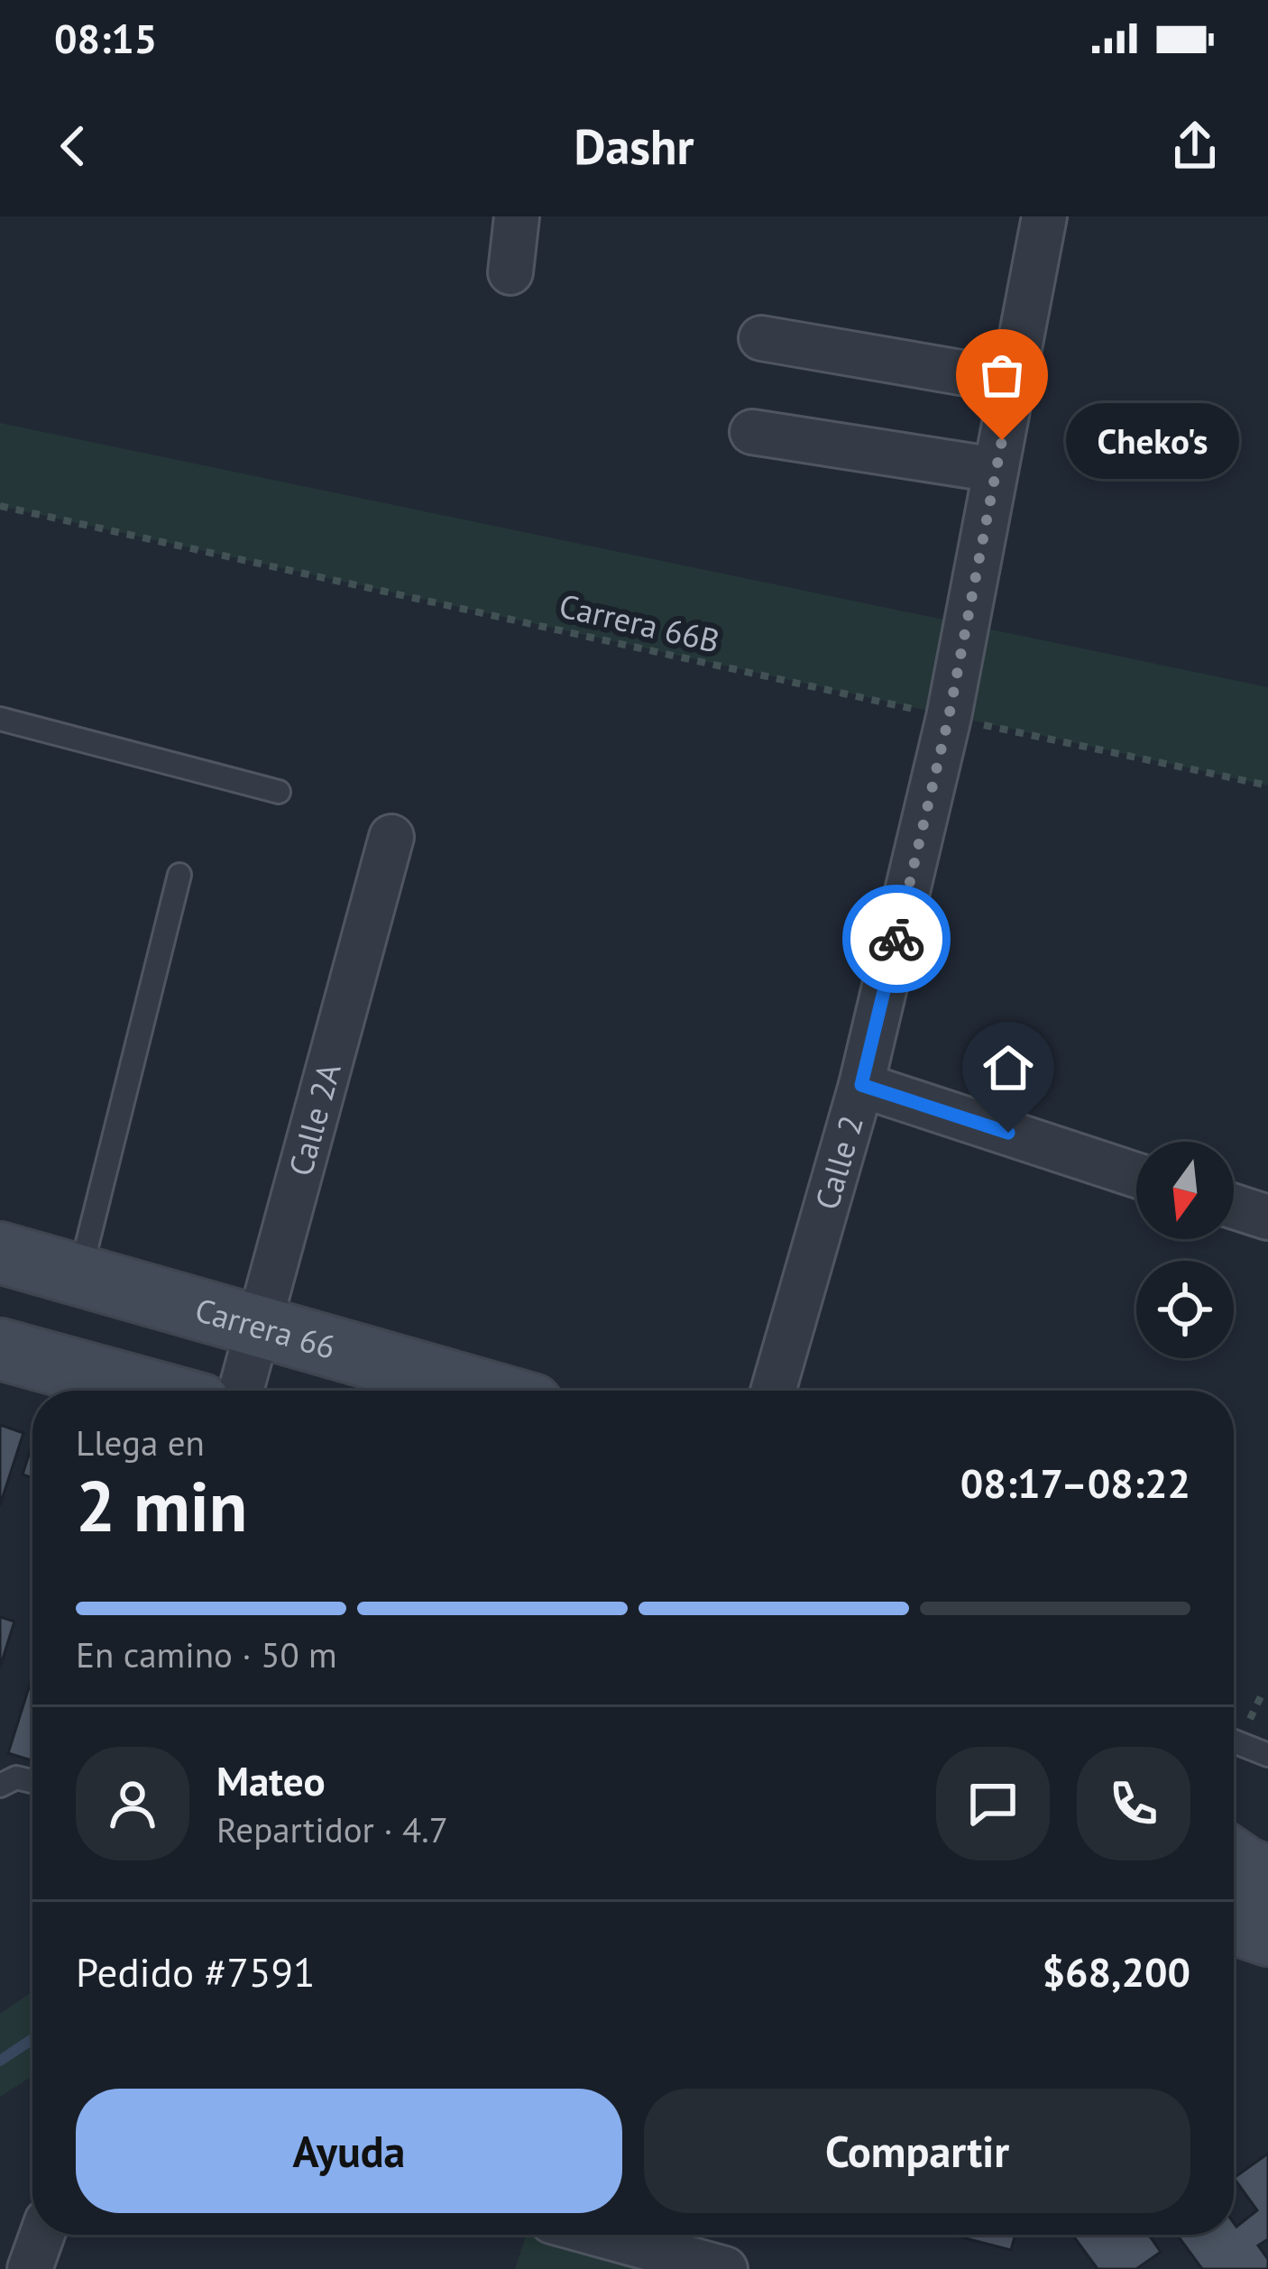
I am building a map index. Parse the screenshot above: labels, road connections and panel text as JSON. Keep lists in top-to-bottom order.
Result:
{
  "streets": {
    "main road": ["Carrera 66"],
    "street": ["Calle 2A", "Calle 2"],
    "path": ["Carrera 66B"]
  },
  "crossings": [
    ["Carrera 66B", "Calle 2"],
    ["Calle 2A", "Carrera 66"]
  ],
  "places": ["Cheko's"],
  "north": "bottom",
  "page": {
    "status": "08:15",
    "header": "Dashr",
    "bubble": "Cheko's",
    "heading": ["2 min", "Llega en", "08:17–08:22"],
    "panel": [
      "Mateo",
      "Repartidor · 4.7",
      "Pedido #7591",
      "$68,200"
    ],
    "bar": "En camino · 50 m",
    "buttons": ["Ayuda", "Compartir"]
  }
}
